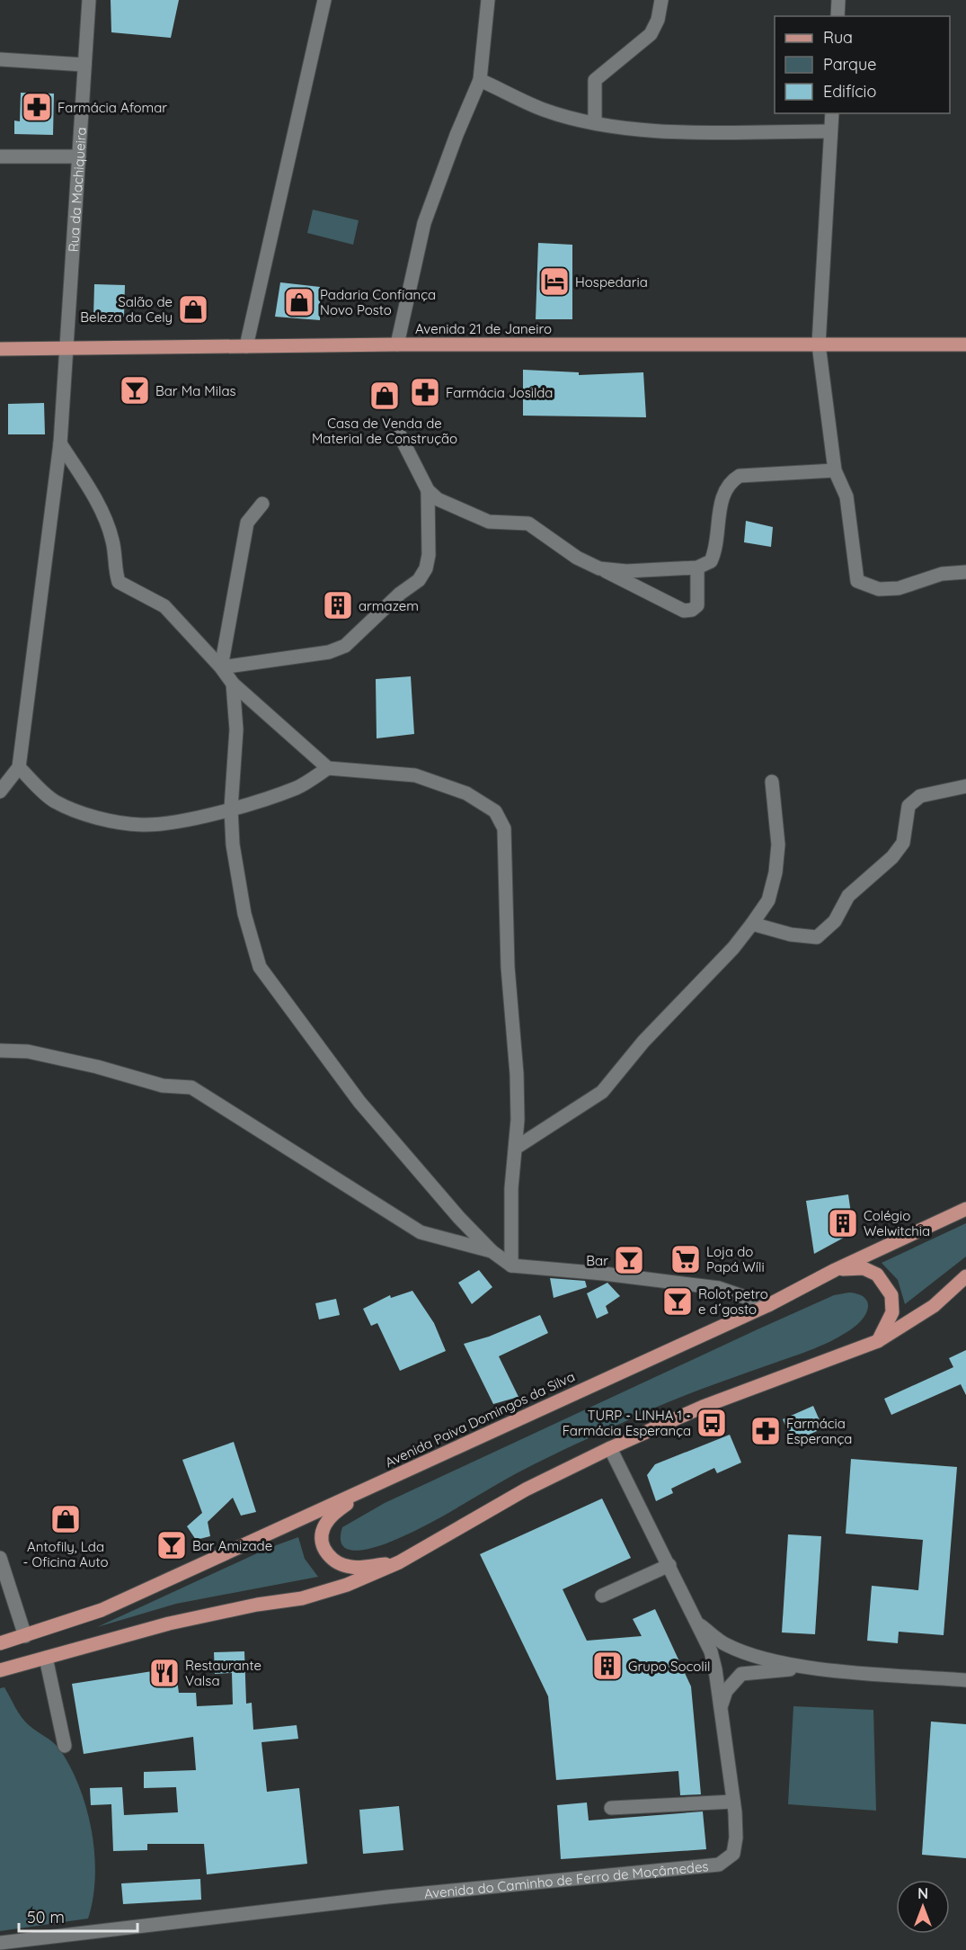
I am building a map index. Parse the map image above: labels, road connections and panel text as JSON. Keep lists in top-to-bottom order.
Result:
{
  "streets": {
    "main road": ["Avenida 21 de Janeiro", "Avenida Paiva Domingos da Silva"],
    "street": ["Rua da Machiqueira", "Avenida do Caminho de Ferro de Moçâmedes"]
  },
  "crossings": [
    ["Rua da Machiqueira", "Avenida 21 de Janeiro"]
  ],
  "places": {
    "pharmacy": ["Farmácia Afomar", "Farmácia Josilda", "Farmácia Esperança"],
    "hotel": ["Hospedaria"],
    "shop": [
      "Padaria Confiança Novo Posto",
      "Salão de Beleza da Cely",
      "Casa de Venda de Material de Construção",
      "Antofily, Lda - Oficina Auto"
    ],
    "bar": [
      "Bar Ma Milas",
      "Bar",
      "Rolot petro e d´gosto",
      "Bar Amizade"
    ],
    "building": ["armazem", "Colégio Welwitchia", "Grupo Socolil"],
    "supermarket": ["Loja do Papá Wíli"],
    "bus stop": ["TURP - LINHA 1 - Farmácia Esperança"],
    "restaurant": ["Restaurante Valsa"]
  },
  "legend": ["Rua", "Parque", "Edifício"],
  "scale_bar": "50 m",
  "north": "top"
}
